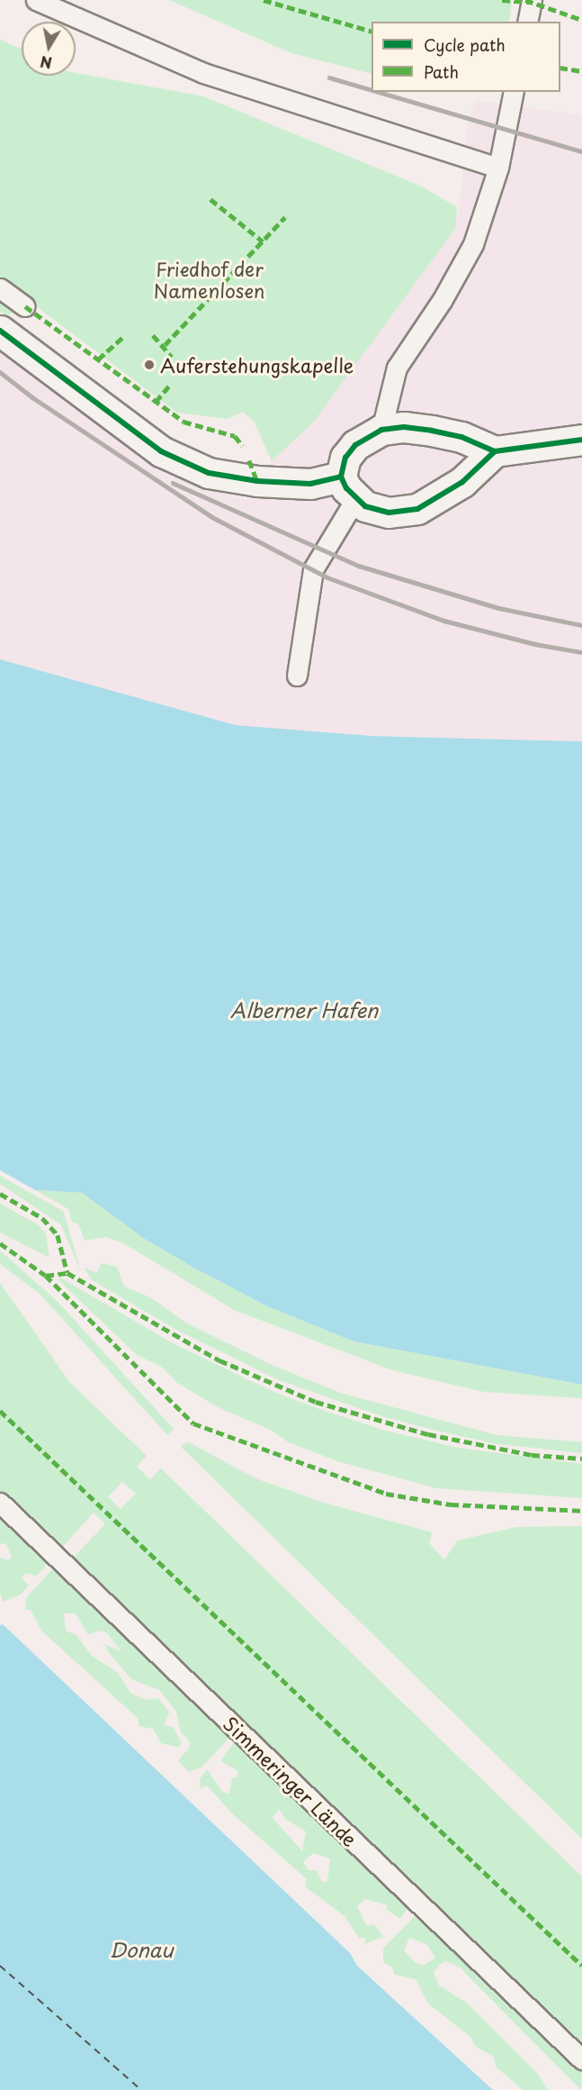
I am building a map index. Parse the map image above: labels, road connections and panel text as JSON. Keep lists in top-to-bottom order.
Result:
{
  "streets": {
    "lane": ["Simmeringer Lände"]
  },
  "water": ["Alberner Hafen", "Donau"],
  "parks": ["Friedhof der Namenlosen"],
  "places": ["Auferstehungskapelle"],
  "legend": ["Cycle path", "Path"],
  "north": "bottom"
}
